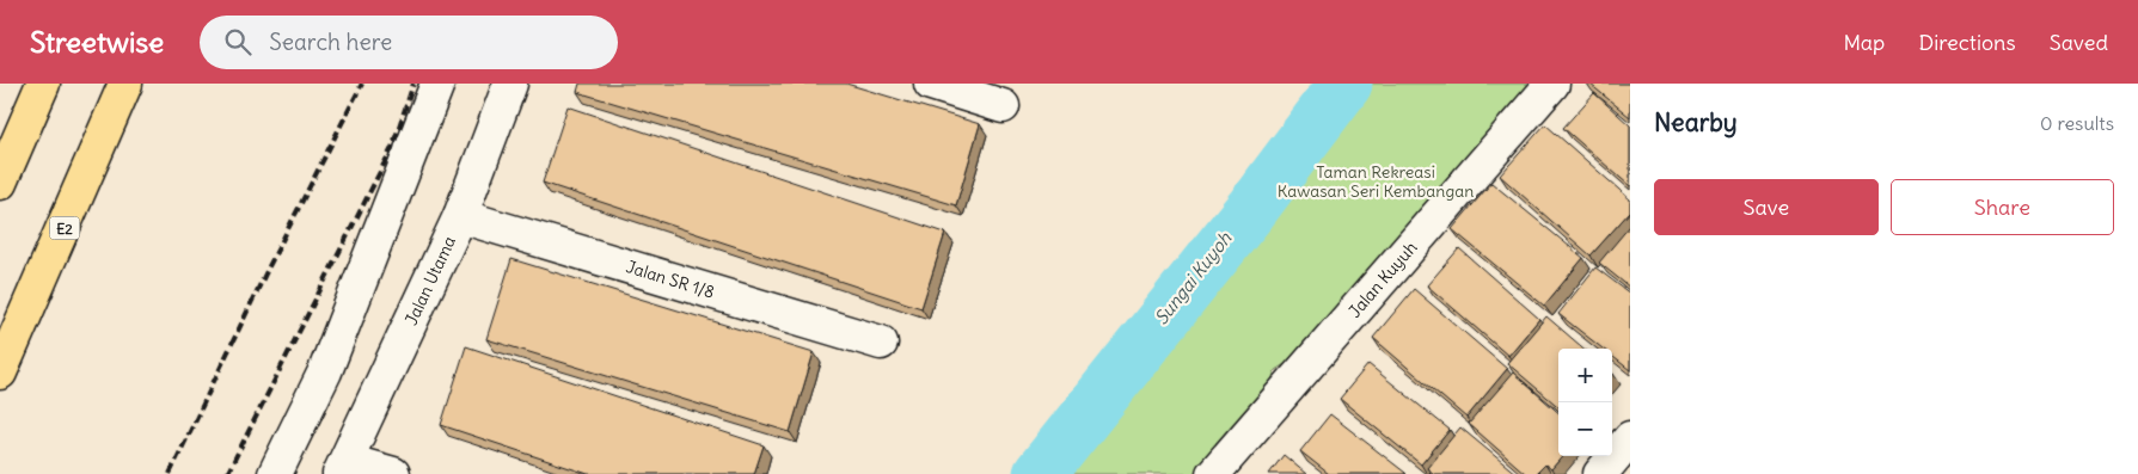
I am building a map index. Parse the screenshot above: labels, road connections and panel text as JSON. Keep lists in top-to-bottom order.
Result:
{
  "streets": {
    "highway": ["E2"],
    "street": ["Jalan SR 1/8", "Jalan Kuyuh", "Jalan Utama"]
  },
  "crossings": [
    ["Jalan SR 1/8", "Jalan Utama"]
  ],
  "water": ["Sungai Kuyoh"],
  "parks": ["Taman Rekreasi Kawasan Seri Kembangan"],
  "page": {
    "header": "Streetwise",
    "search": "Search here",
    "nav": ["Map", "Directions", "Saved"],
    "heading": ["Nearby", "0 results"],
    "buttons": ["Save", "Share"],
    "map_buttons": ["+", "−"]
  }
}
